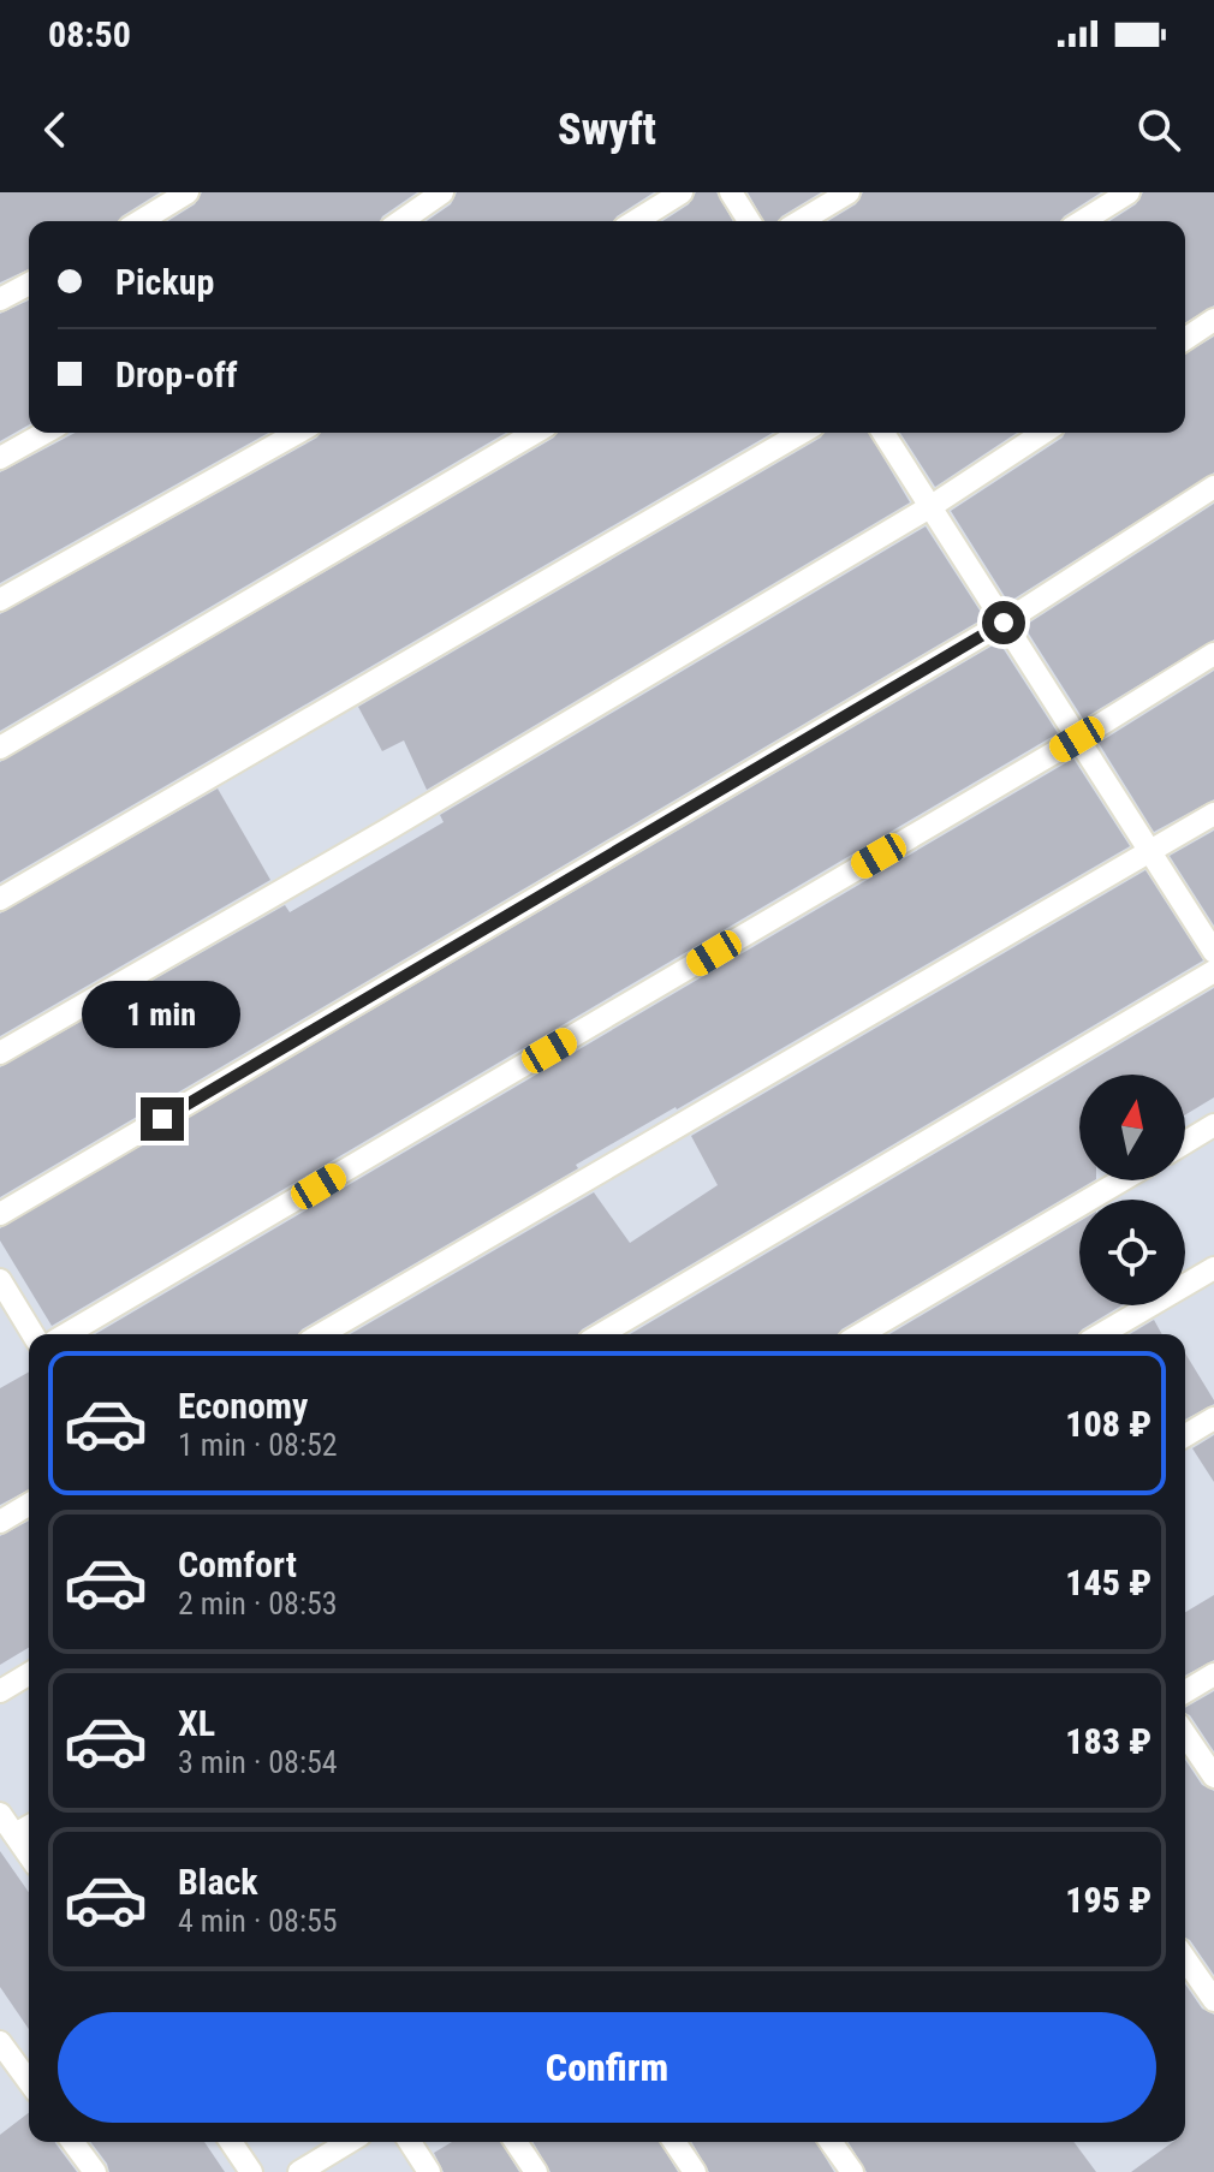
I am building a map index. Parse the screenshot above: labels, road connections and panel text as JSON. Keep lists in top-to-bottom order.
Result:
{
  "north": "top",
  "page": {
    "status": "08:50",
    "header": "Swyft",
    "banner": ["Pickup", "Drop-off"],
    "bubble": "1 min",
    "list": [
      {
        "name": "Economy",
        "note": "1 min · 08:52",
        "value": "108 ₽"
      },
      {
        "name": "Comfort",
        "note": "2 min · 08:53",
        "value": "145 ₽"
      },
      {
        "name": "XL",
        "note": "3 min · 08:54",
        "value": "183 ₽"
      },
      {
        "name": "Black",
        "note": "4 min · 08:55",
        "value": "195 ₽"
      }
    ],
    "buttons": "Confirm"
  }
}
